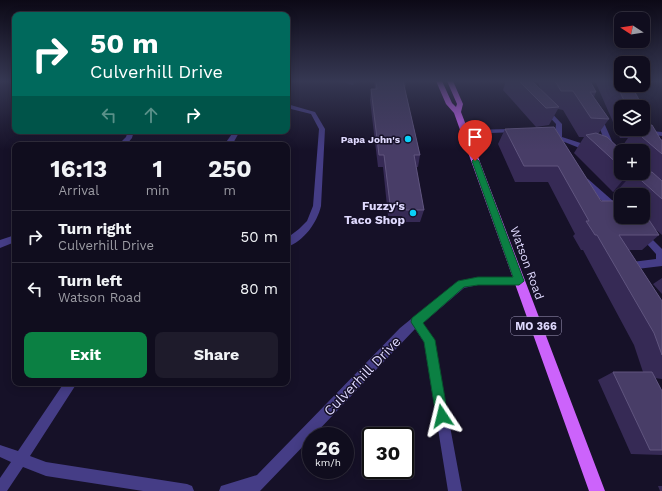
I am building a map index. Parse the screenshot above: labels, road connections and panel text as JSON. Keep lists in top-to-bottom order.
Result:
{
  "streets": {
    "main road": ["Watson Road", "MO 366"],
    "street": ["Culverhill Drive"]
  },
  "crossings": [
    ["Watson Road", "Culverhill Drive"]
  ],
  "places": ["Papa John's", "Fuzzy's Taco Shop"],
  "north": "left",
  "page": {
    "map_buttons": ["+", "−"],
    "turn": ["50 m", "Culverhill Drive"],
    "eta": [
      "16:13",
      "Arrival",
      "1",
      "min",
      "250",
      "m"
    ],
    "list": [
      {
        "name": "Turn right",
        "note": "Culverhill Drive",
        "value": "50 m"
      },
      {
        "name": "Turn left",
        "note": "Watson Road",
        "value": "80 m"
      }
    ],
    "buttons": ["Exit", "Share"],
    "speed": "26 km/h",
    "limit": "30"
  }
}
